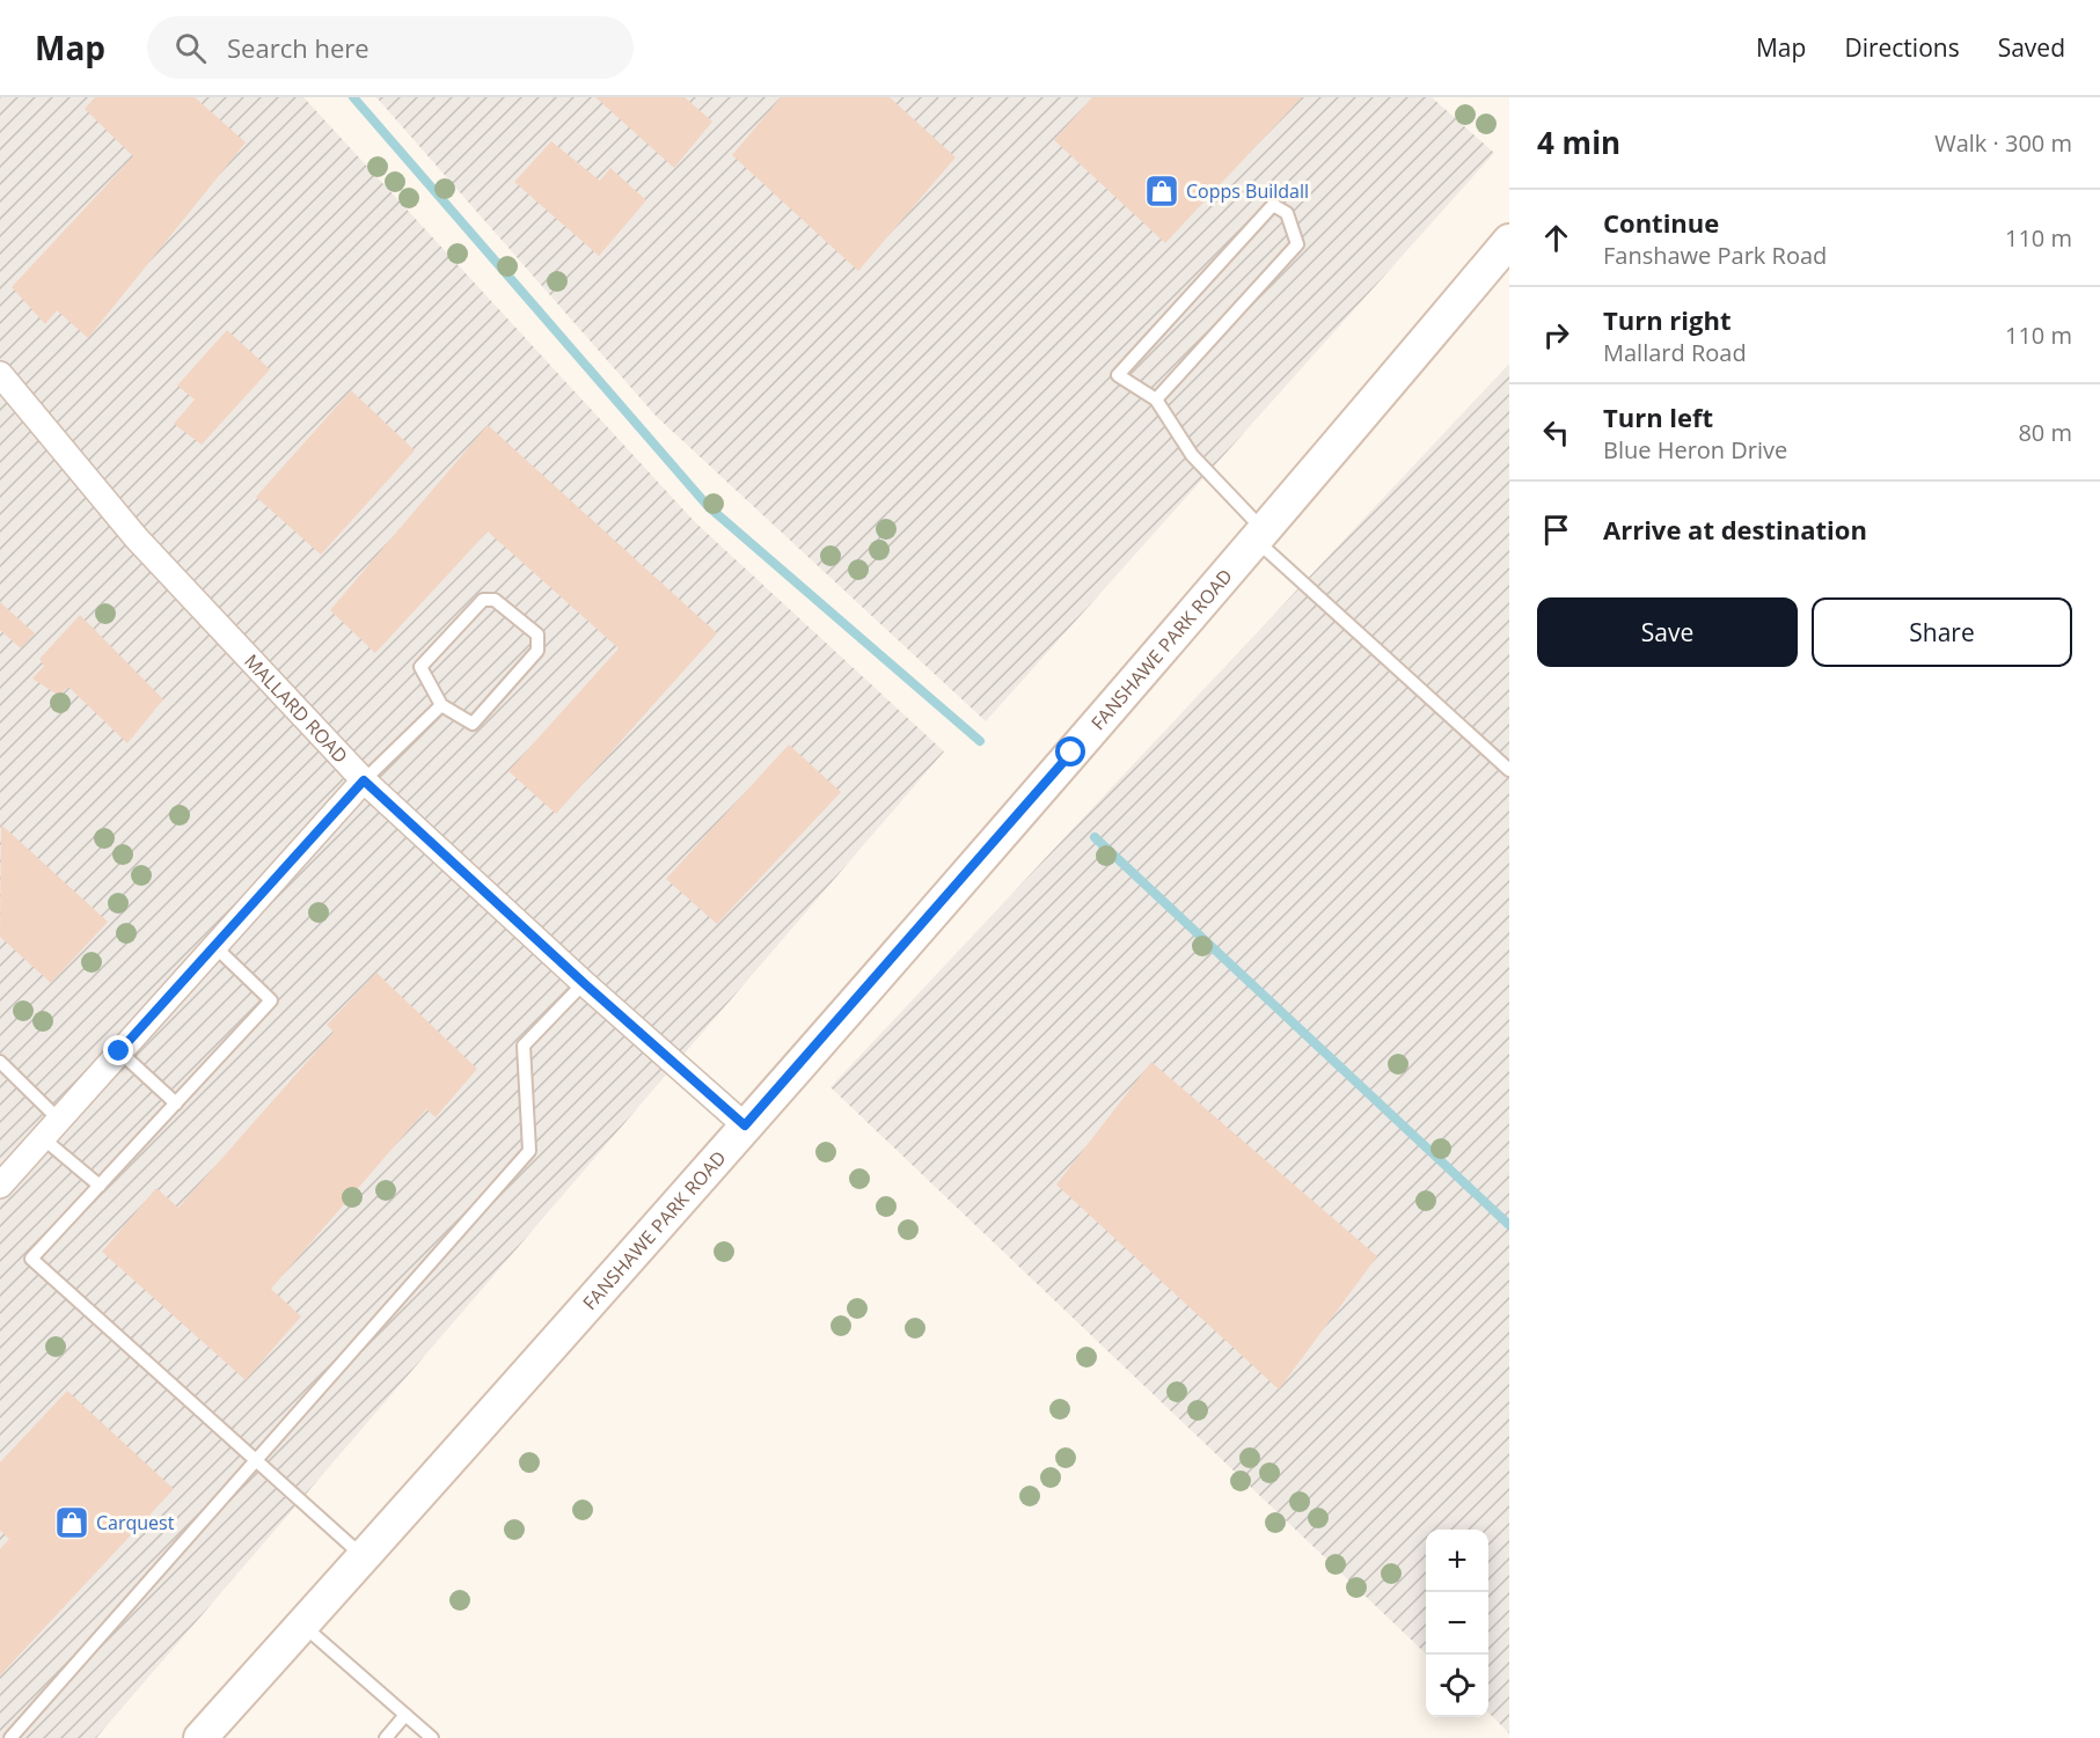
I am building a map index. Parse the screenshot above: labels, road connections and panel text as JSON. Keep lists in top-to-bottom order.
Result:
{
  "streets": {
    "main road": ["FANSHAWE PARK ROAD"],
    "street": ["MALLARD ROAD"]
  },
  "crossings": [
    ["FANSHAWE PARK ROAD", "MALLARD ROAD"]
  ],
  "places": {
    "shop": ["Copps Buildall", "Carquest"]
  },
  "page": {
    "header": "Map",
    "search": "Search here",
    "nav": ["Map", "Directions", "Saved"],
    "heading": ["4 min", "Walk · 300 m"],
    "list": [
      ["Continue", "Fanshawe Park Road", "110 m"],
      ["Turn right", "Mallard Road", "110 m"],
      ["Turn left", "Blue Heron Drive", "80 m"],
      "Arrive at destination"
    ],
    "buttons": ["Save", "Share"],
    "map_buttons": ["+", "−"]
  }
}
